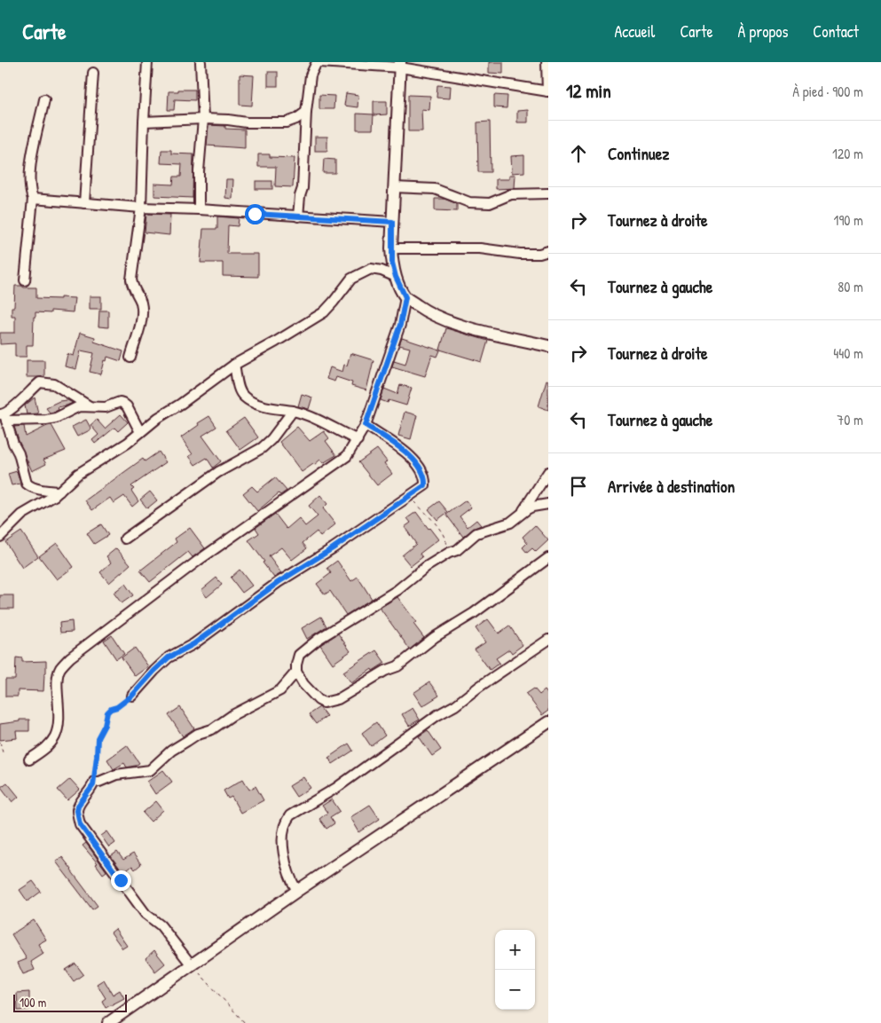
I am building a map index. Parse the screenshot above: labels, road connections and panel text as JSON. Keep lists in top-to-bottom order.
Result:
{
  "scale_bar": "100 m",
  "page": {
    "header": "Carte",
    "nav": [
      "Accueil",
      "Carte",
      "À propos",
      "Contact"
    ],
    "heading": ["12 min", "À pied · 900 m"],
    "list": [
      ["Continuez", "120 m"],
      ["Tournez à droite", "190 m"],
      ["Tournez à gauche", "80 m"],
      ["Tournez à droite", "440 m"],
      ["Tournez à gauche", "70 m"],
      "Arrivée à destination"
    ],
    "map_buttons": ["+", "−"],
    "scale": "100 m"
  }
}
